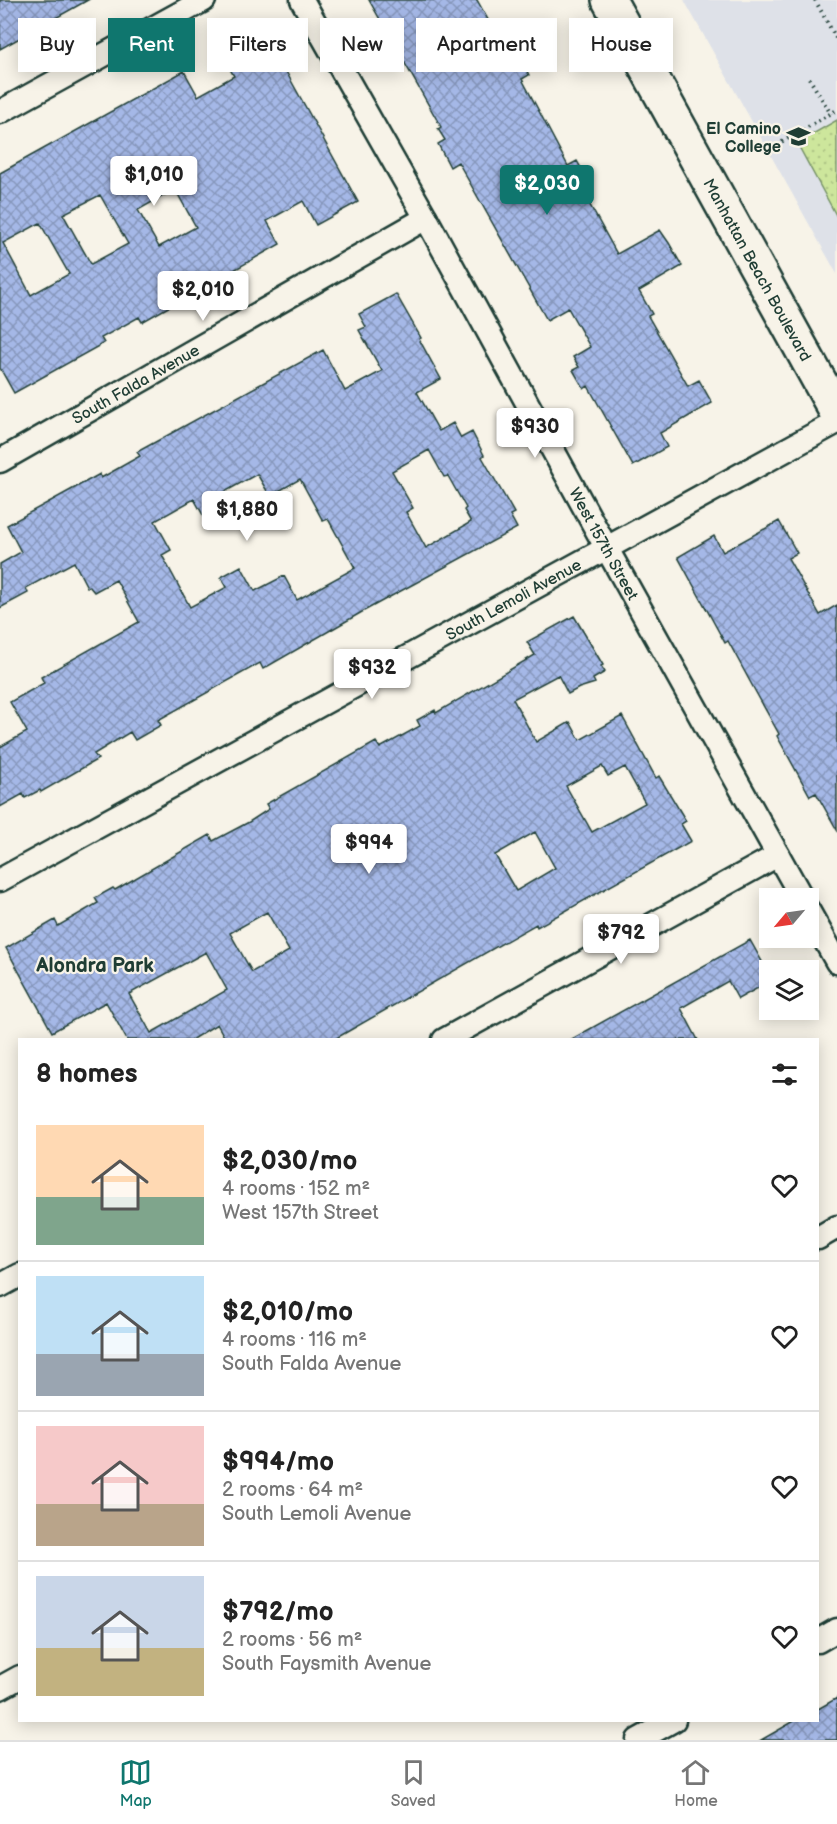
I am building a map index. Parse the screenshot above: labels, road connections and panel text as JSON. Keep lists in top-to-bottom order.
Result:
{
  "streets": {
    "main road": ["Manhattan Beach Boulevard"],
    "street": ["South Falda Avenue", "West 157th Street", "South Lemoli Avenue"]
  },
  "crossings": [
    ["South Falda Avenue", "West 157th Street"],
    ["West 157th Street", "South Lemoli Avenue"]
  ],
  "districts": ["Alondra Park"],
  "places": {
    "school or university": ["El Camino College"]
  },
  "north": "bottom left",
  "page": {
    "chip": [
      "Buy",
      "Rent",
      "Filters",
      "New",
      "Apartment",
      "House"
    ],
    "price": [
      "$1,010",
      "$2,030",
      "$2,010",
      "$930",
      "$1,880",
      "$932",
      "$994",
      "$792"
    ],
    "heading": "8 homes",
    "list": [
      {
        "name": "$2,030/mo",
        "note": "4 rooms · 152 m² · West 157th Street"
      },
      {
        "name": "$2,010/mo",
        "note": "4 rooms · 116 m² · South Falda Avenue"
      },
      {
        "name": "$994/mo",
        "note": "2 rooms · 64 m² · South Lemoli Avenue"
      },
      {
        "name": "$792/mo",
        "note": "2 rooms · 56 m² · South Faysmith Avenue"
      }
    ],
    "tabs": ["Map", "Saved", "Home"]
  }
}
